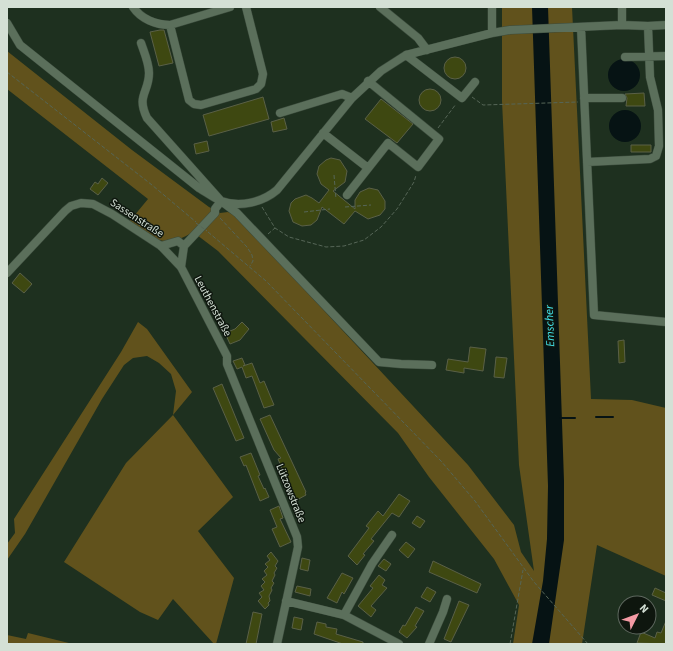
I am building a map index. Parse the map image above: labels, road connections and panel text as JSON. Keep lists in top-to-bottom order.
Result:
{
  "streets": {
    "street": ["Sassenstraße", "Leuthenstraße", "Lützowstraße"]
  },
  "crossings": [
    ["Sassenstraße", "Leuthenstraße"],
    ["Leuthenstraße", "Lützowstraße"]
  ],
  "water": ["Emscher"],
  "north": "top right"
}
